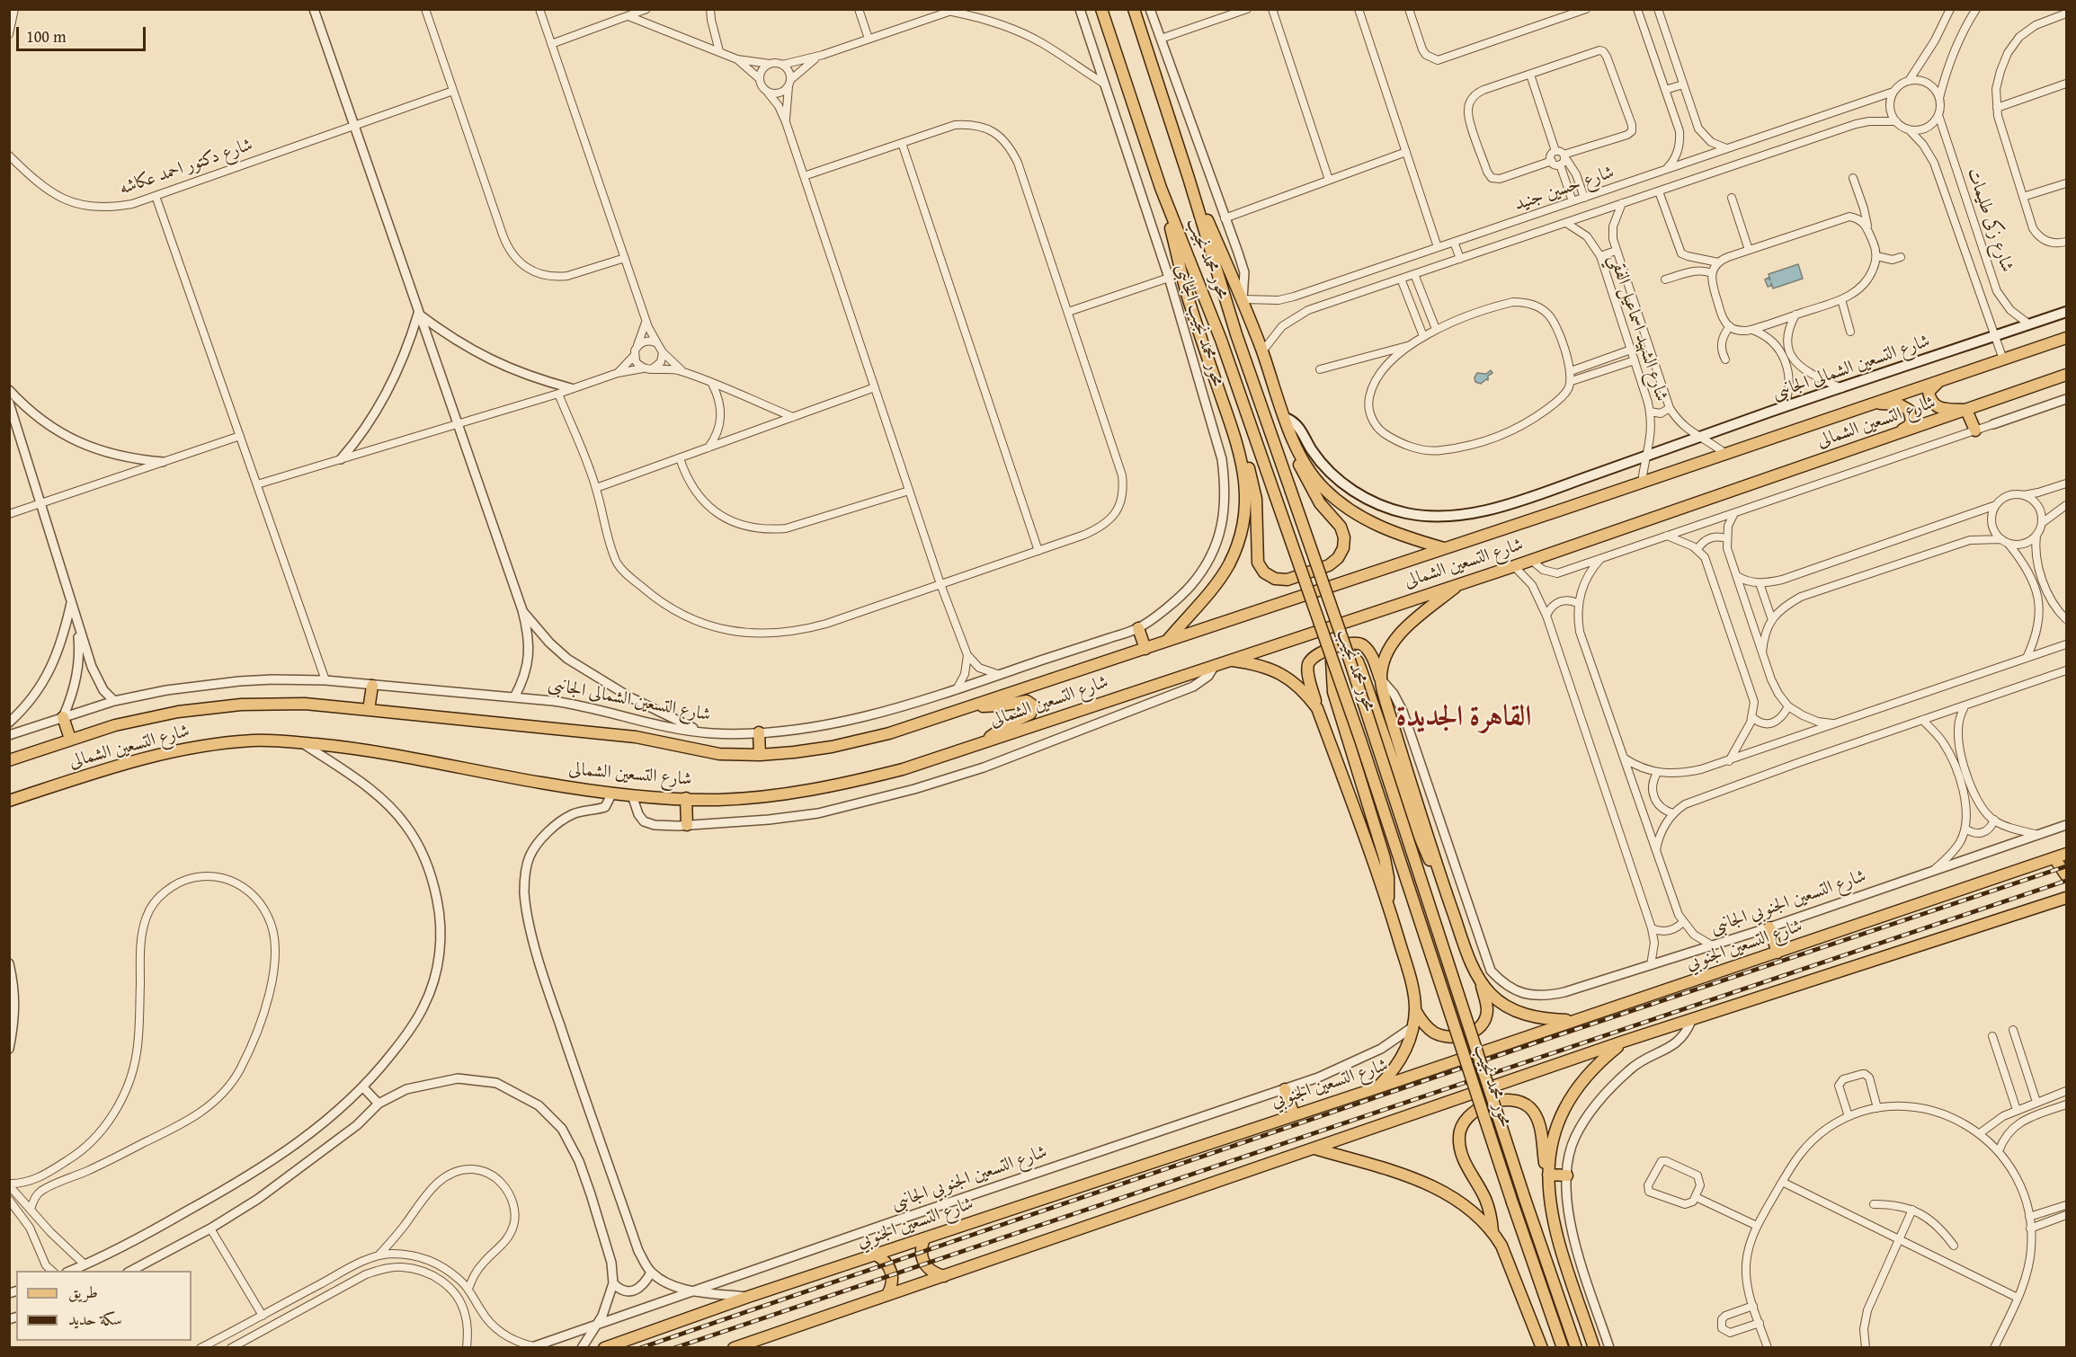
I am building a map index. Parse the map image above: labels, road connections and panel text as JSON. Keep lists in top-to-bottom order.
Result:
{
  "streets": {
    "main road": [
      "محور محمد نجيب",
      "شارع التسعين الشمالى الجانبى",
      "شارع التسعين الشمالى",
      "شارع التسعين الجنوبي"
    ],
    "street": [
      "شارع دكتور احمد عكاشه",
      "شارع حسين جنيد",
      "شارع زكى طليمات",
      "محور محمد نجيب الجانبى",
      "شارع الشهيد اسماعيل الفقي",
      "شارع التسعين الجنوبي الجانبى"
    ]
  },
  "crossings": [
    ["شارع حسين جنيد", "شارع زكى طليمات"],
    ["شارع حسين جنيد", "شارع الشهيد اسماعيل الفقي"],
    ["شارع زكى طليمات", "شارع التسعين الشمالى الجانبى"],
    ["شارع زكى طليمات", "شارع التسعين الشمالى"],
    ["محور محمد نجيب الجانبى", "شارع التسعين الشمالى الجانبى"],
    ["شارع الشهيد اسماعيل الفقي", "شارع التسعين الشمالى الجانبى"],
    ["شارع الشهيد اسماعيل الفقي", "شارع التسعين الشمالى"]
  ],
  "districts": ["القاهرة الجديدة"],
  "legend": ["طريق", "سكة حديد"],
  "scale_bar": "100 m"
}
